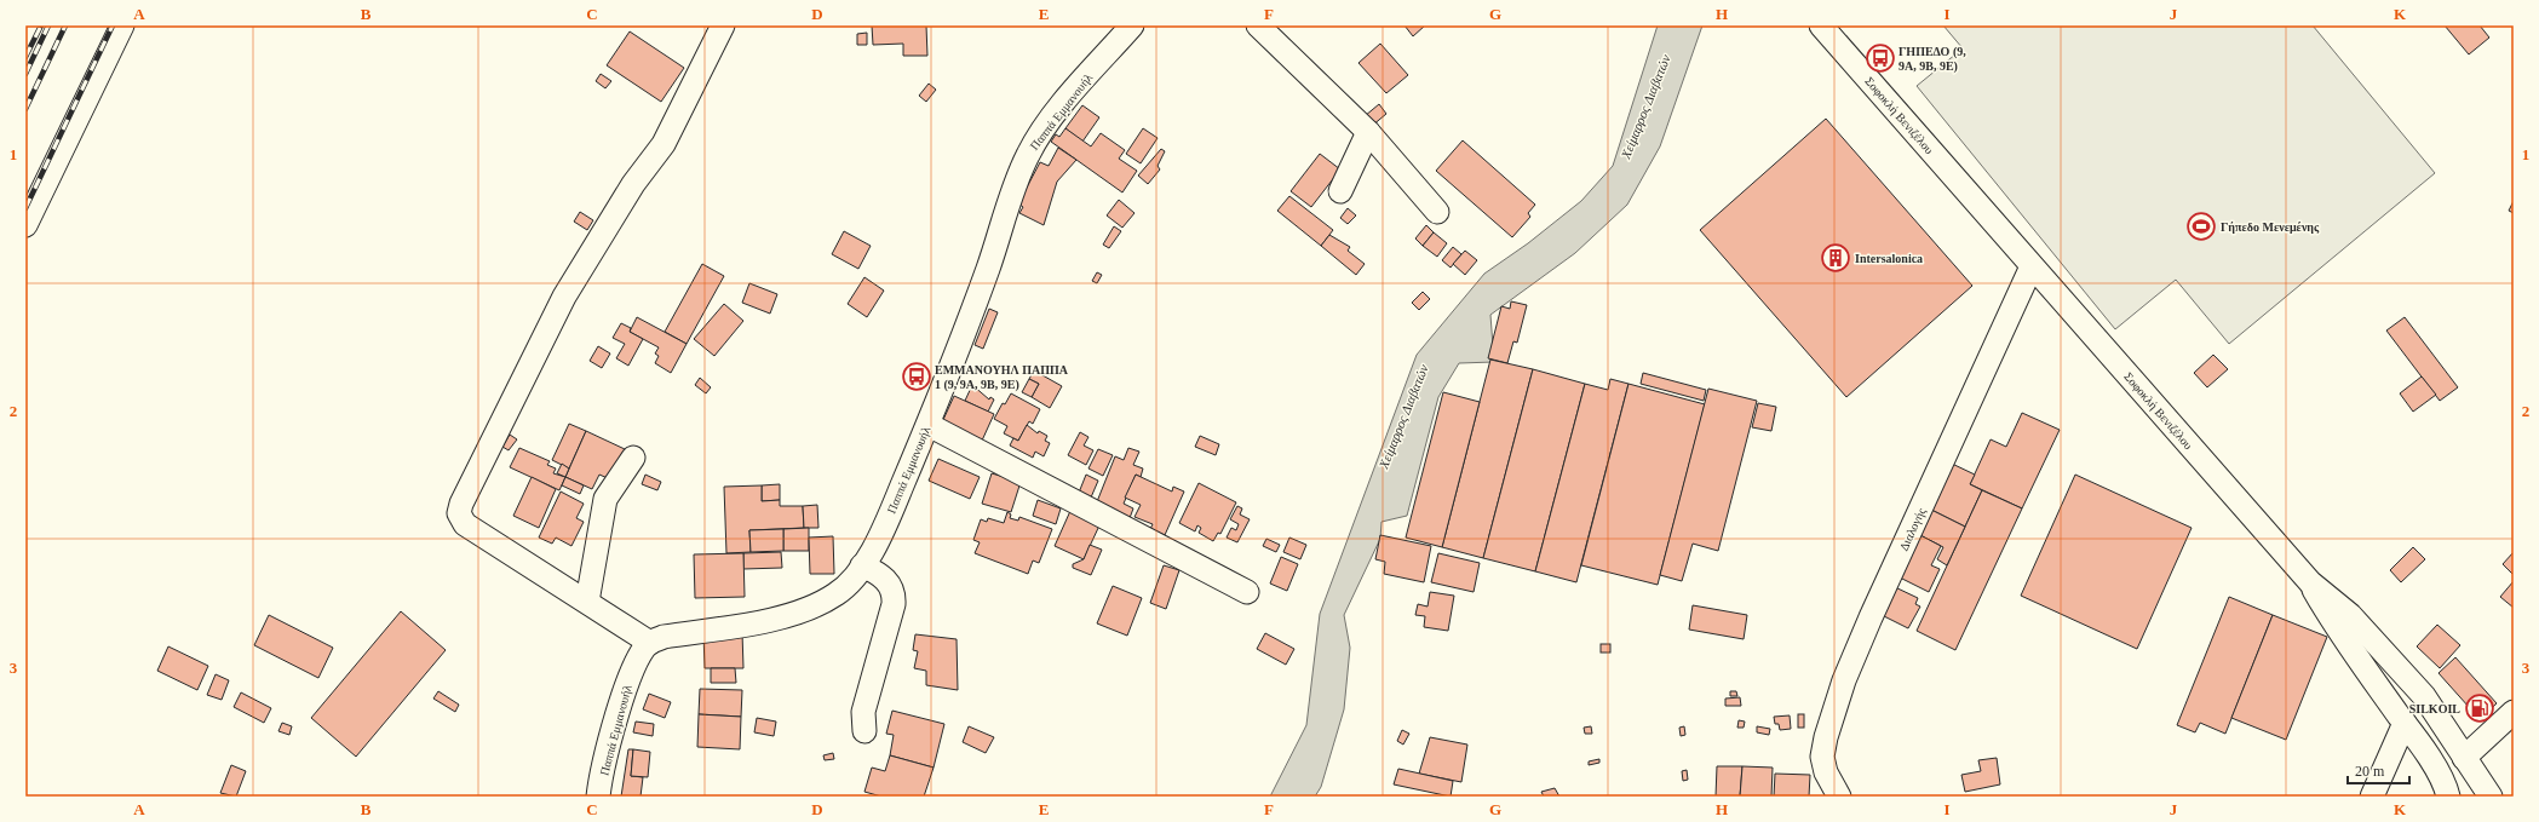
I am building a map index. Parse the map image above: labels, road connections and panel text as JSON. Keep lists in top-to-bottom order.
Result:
{
  "streets": {
    "street": ["Παππά Εμμανουήλ", "Σοφοκλή Βενιζέλου", "Διαλογής"]
  },
  "crossings": [
    ["Σοφοκλή Βενιζέλου", "Διαλογής"]
  ],
  "water": ["Χείμαρρος Διαβατών"],
  "places": {
    "bus stop": ["ΓΗΠΕΔΟ (9, 9Α, 9Β, 9Ε)", "ΕΜΜΑΝΟΥΗΛ ΠΑΠΠΑ 1 (9, 9Α, 9Β, 9Ε)"],
    "sports": ["Γήπεδο Μενεμένης"],
    "building": ["Intersalonica"],
    "fuel station": ["SILKOIL"]
  },
  "scale_bar": "20 m",
  "grid": {
    "columns": [
      "A",
      "B",
      "C",
      "D",
      "E",
      "F",
      "G",
      "H",
      "I",
      "J",
      "K"
    ],
    "rows": ["1", "2", "3"]
  }
}
